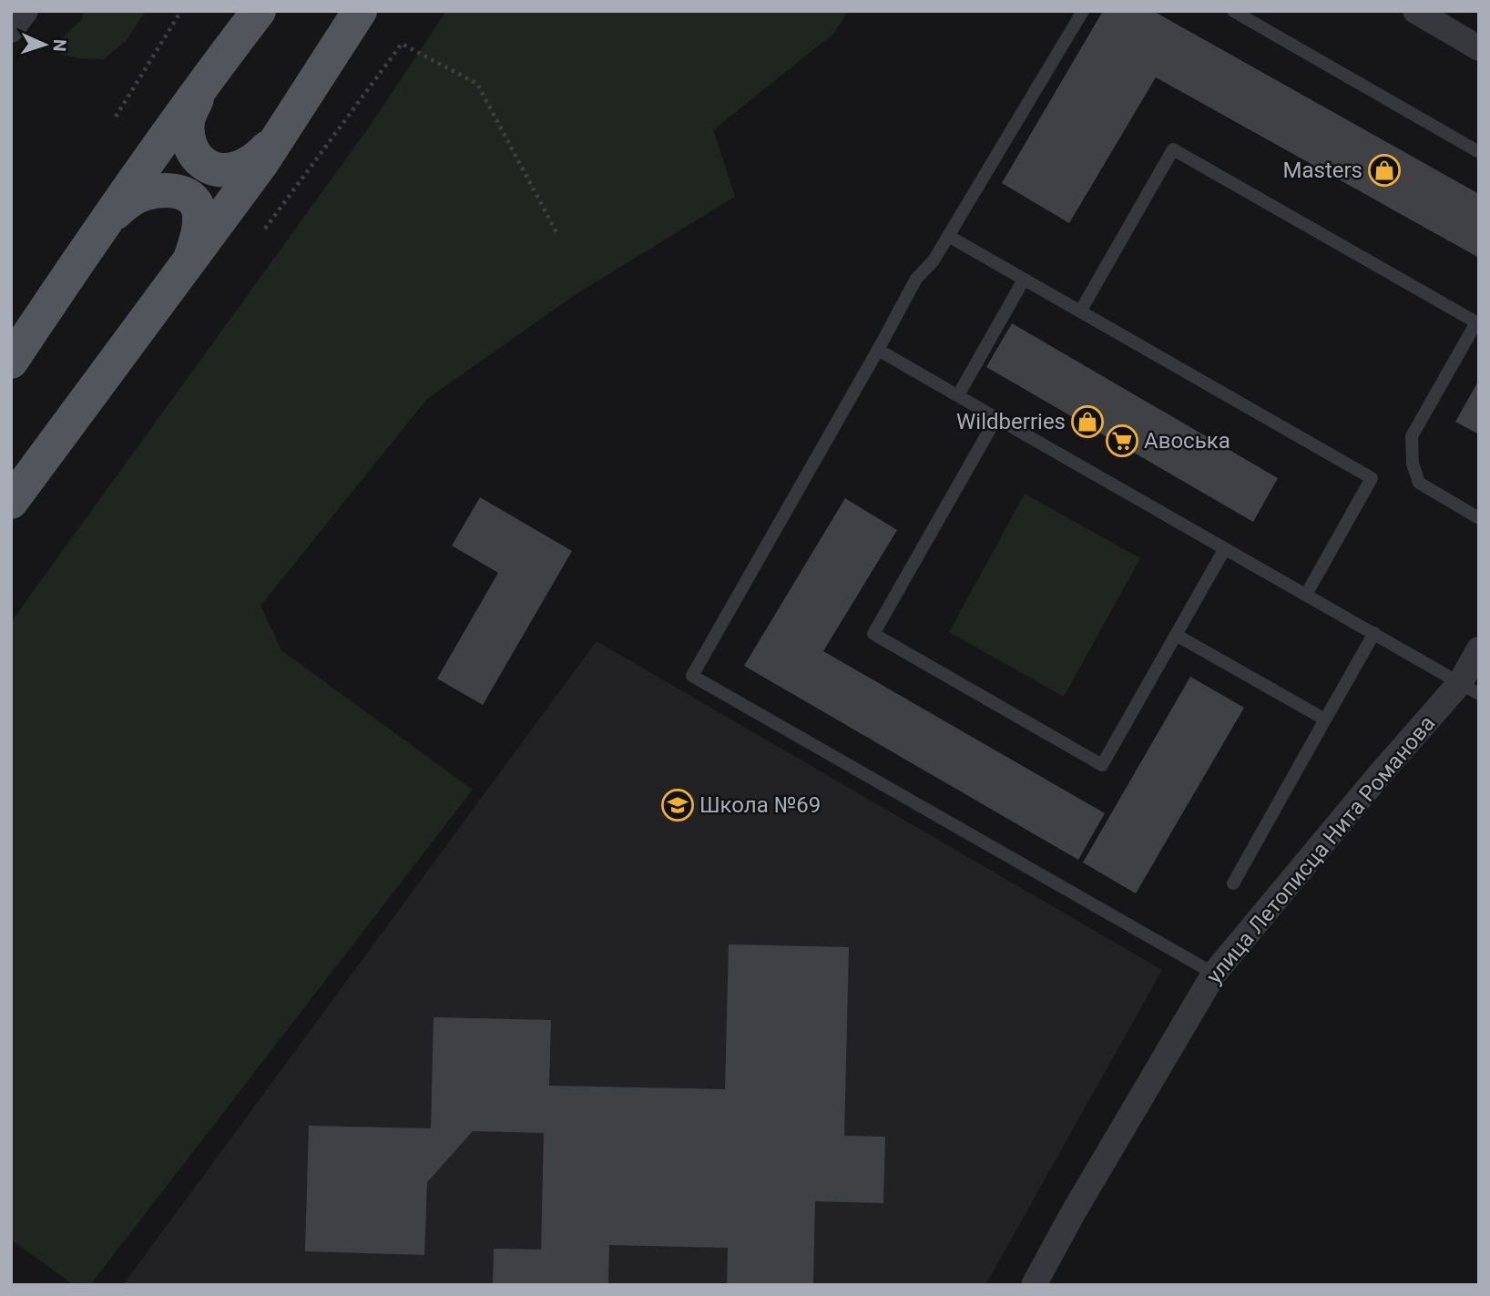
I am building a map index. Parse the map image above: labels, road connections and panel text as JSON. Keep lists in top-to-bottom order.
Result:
{
  "streets": {
    "street": ["улица Летописца Нита Романова"]
  },
  "places": {
    "shop": ["Masters", "Wildberries"],
    "supermarket": ["Авоська"],
    "school or university": ["Школа №69"]
  },
  "north": "right"
}
